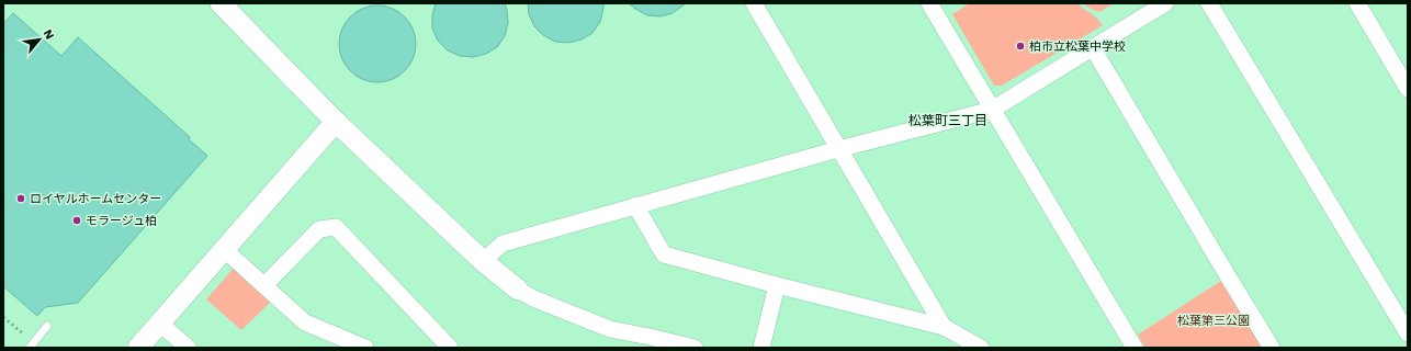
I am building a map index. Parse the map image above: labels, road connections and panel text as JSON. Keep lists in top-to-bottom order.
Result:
{
  "districts": ["松葉町三丁目"],
  "parks": ["松葉第三公園"],
  "places": ["柏市立松葉中学校", "ロイヤルホームセンター", "モラージュ柏"],
  "north": "top right"
}
